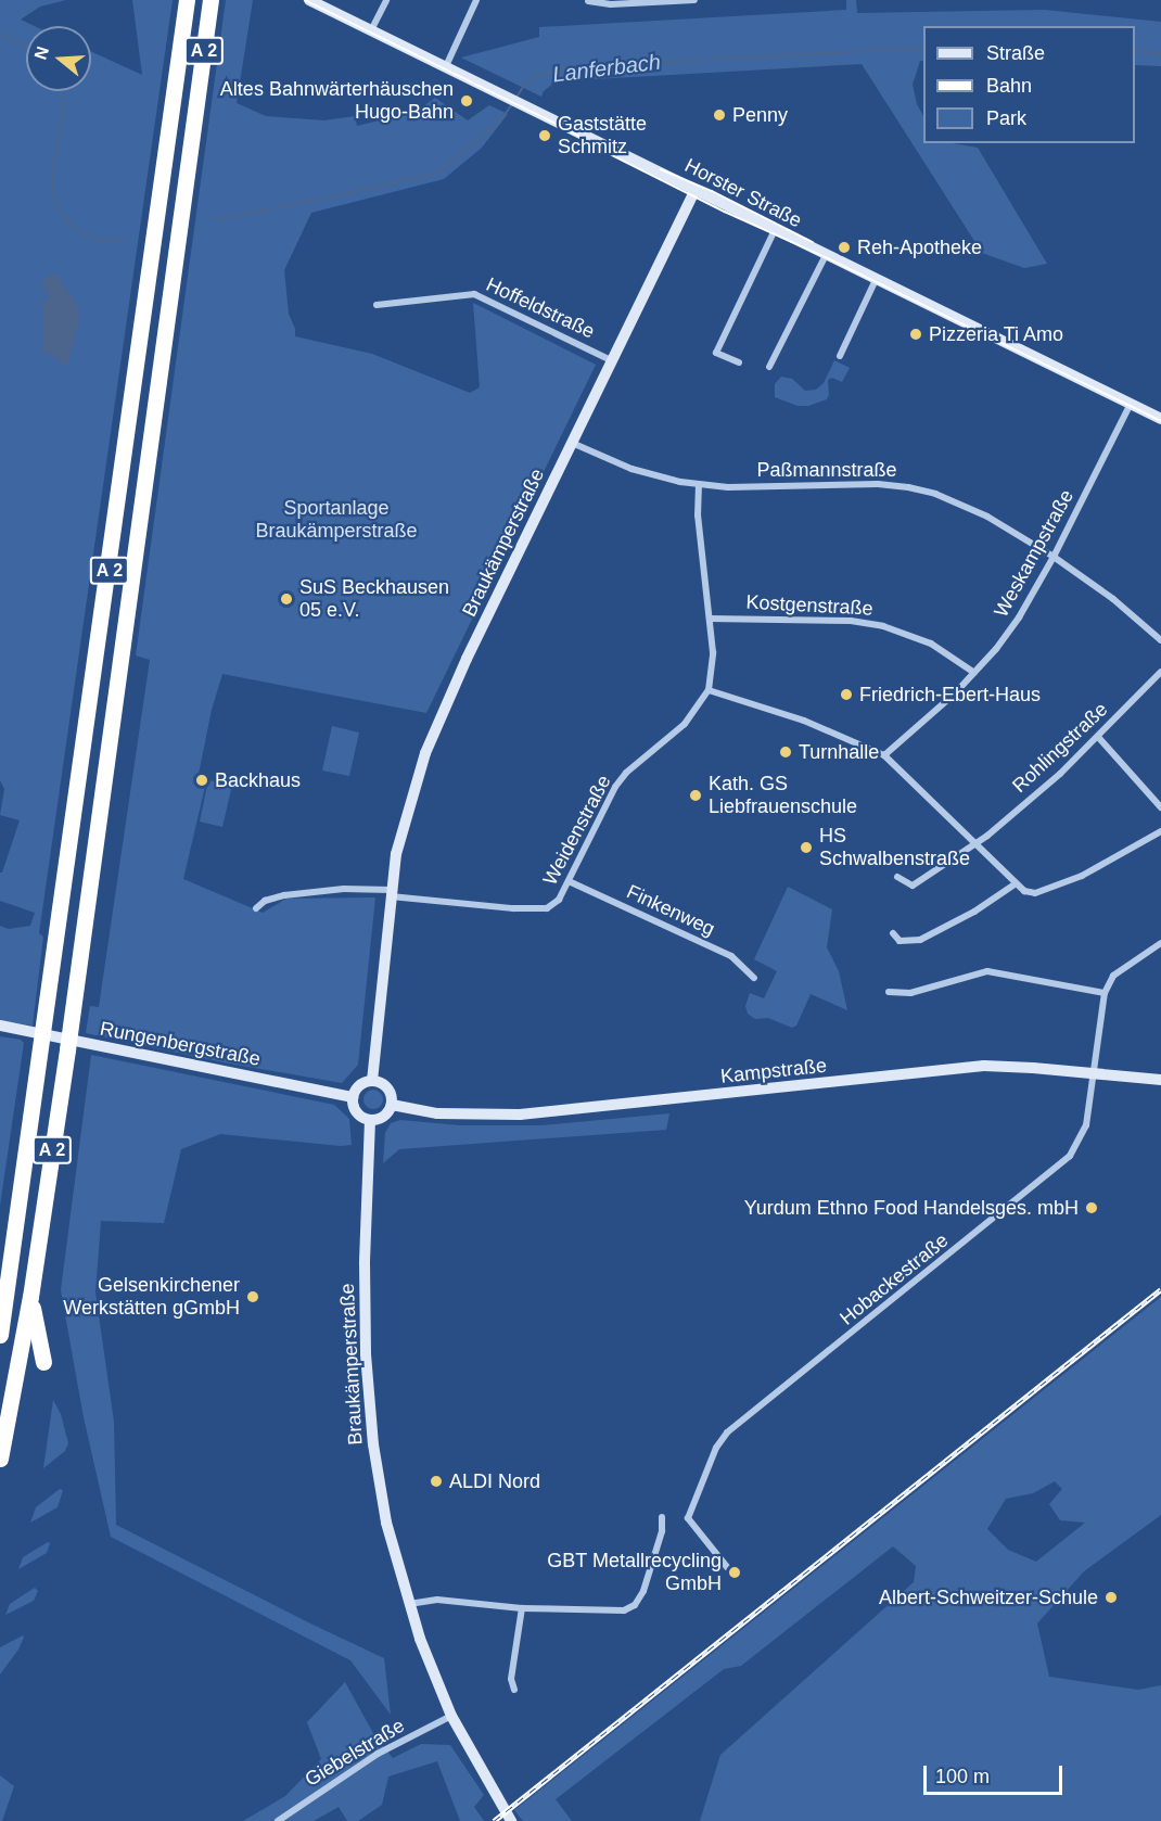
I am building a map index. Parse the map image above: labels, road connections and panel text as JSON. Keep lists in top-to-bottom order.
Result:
{
  "streets": {
    "highway": ["A 2"],
    "street": [
      "Horster Straße",
      "Hoffeldstraße",
      "Paßmannstraße",
      "Braukämperstraße",
      "Weskampstraße",
      "Kostgenstraße",
      "Rohlingstraße",
      "Weidenstraße",
      "Finkenweg",
      "Rungenbergstraße",
      "Kampstraße",
      "Hobackestraße",
      "Giebelstraße"
    ]
  },
  "crossings": [
    ["Horster Straße", "Braukämperstraße"],
    ["Horster Straße", "Weskampstraße"],
    ["Hoffeldstraße", "Braukämperstraße"],
    ["Paßmannstraße", "Braukämperstraße"],
    ["Paßmannstraße", "Weskampstraße"],
    ["Paßmannstraße", "Weidenstraße"],
    ["Braukämperstraße", "Weidenstraße"],
    ["Braukämperstraße", "Rungenbergstraße"],
    ["Braukämperstraße", "Kampstraße"],
    ["Braukämperstraße", "Giebelstraße"],
    ["Weskampstraße", "Kostgenstraße"],
    ["Kostgenstraße", "Weidenstraße"],
    ["Weidenstraße", "Finkenweg"],
    ["Rungenbergstraße", "Kampstraße"],
    ["Kampstraße", "Hobackestraße"]
  ],
  "water": ["Lanferbach"],
  "parks": ["Sportanlage Braukämperstraße"],
  "places": [
    "Altes Bahnwärterhäuschen Hugo-Bahn",
    "Penny",
    "Gaststätte Schmitz",
    "Reh-Apotheke",
    "Pizzeria Ti Amo",
    "SuS Beckhausen 05 e.V.",
    "Friedrich-Ebert-Haus",
    "Turnhalle",
    "Backhaus",
    "Kath. GS Liebfrauenschule",
    "HS Schwalbenstraße",
    "Yurdum Ethno Food Handelsges. mbH",
    "Gelsenkirchener Werkstätten gGmbH",
    "ALDI Nord",
    "GBT Metallrecycling GmbH",
    "Albert-Schweitzer-Schule"
  ],
  "legend": ["Straße", "Bahn", "Park"],
  "scale_bar": "100 m",
  "north": "left"
}
